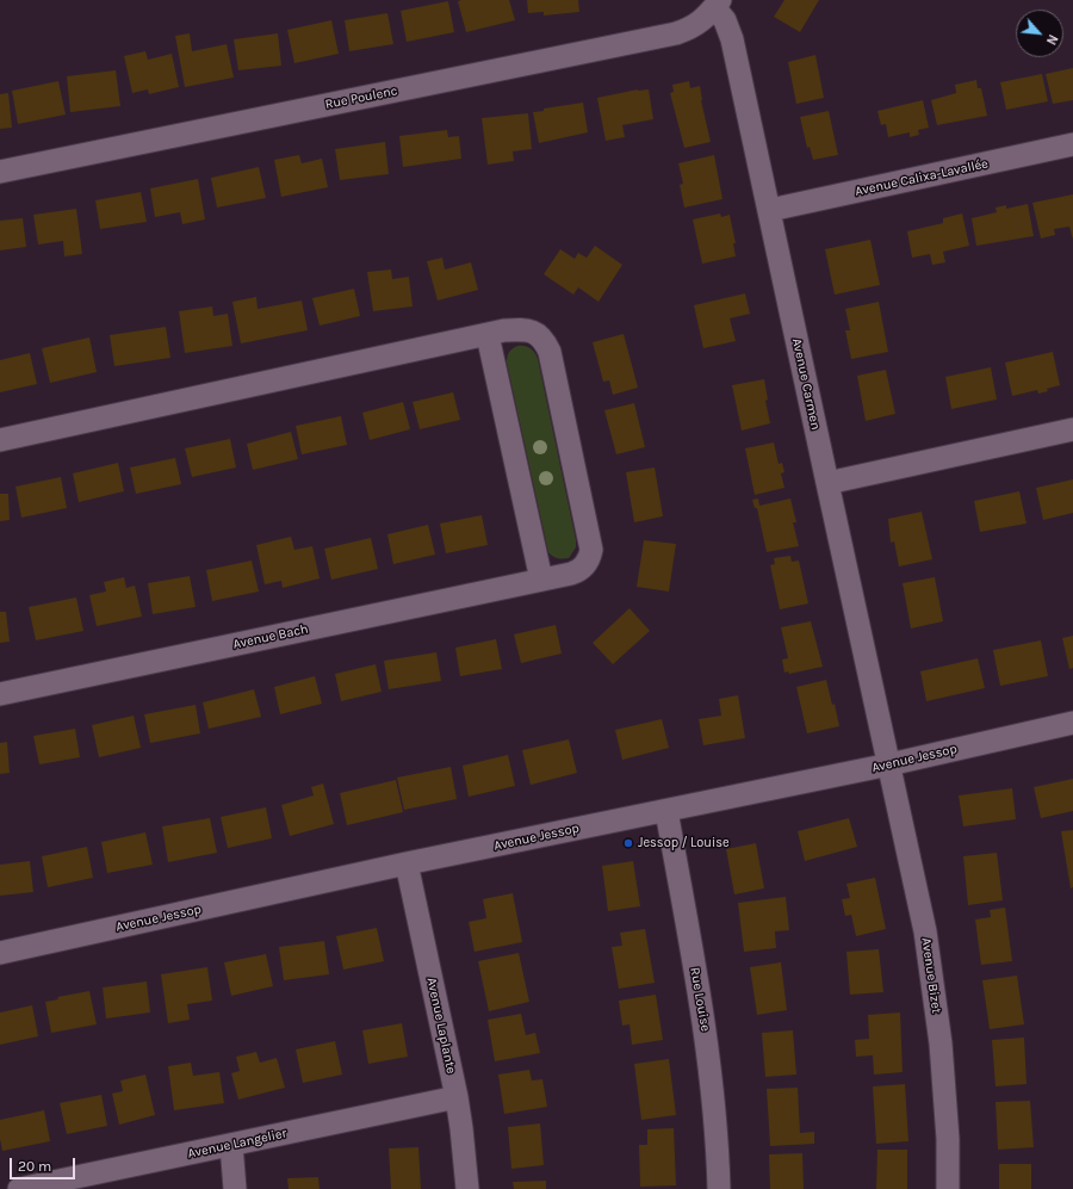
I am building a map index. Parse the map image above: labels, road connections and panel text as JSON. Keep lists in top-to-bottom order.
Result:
{
  "streets": {
    "street": [
      "Rue Poulenc",
      "Avenue Calixa-Lavallée",
      "Avenue Carmen",
      "Avenue Bach",
      "Avenue Jessop",
      "Avenue Bizet",
      "Rue Louise",
      "Avenue Laplante",
      "Avenue Langelier"
    ]
  },
  "crossings": [
    ["Rue Poulenc", "Avenue Carmen"],
    ["Avenue Calixa-Lavallée", "Avenue Carmen"],
    ["Avenue Carmen", "Avenue Jessop"],
    ["Avenue Carmen", "Avenue Bizet"],
    ["Avenue Jessop", "Avenue Bizet"],
    ["Avenue Jessop", "Rue Louise"],
    ["Avenue Jessop", "Avenue Laplante"],
    ["Avenue Laplante", "Avenue Langelier"]
  ],
  "places": ["Jessop / Louise"],
  "scale_bar": "20 m",
  "north": "bottom right"
}
